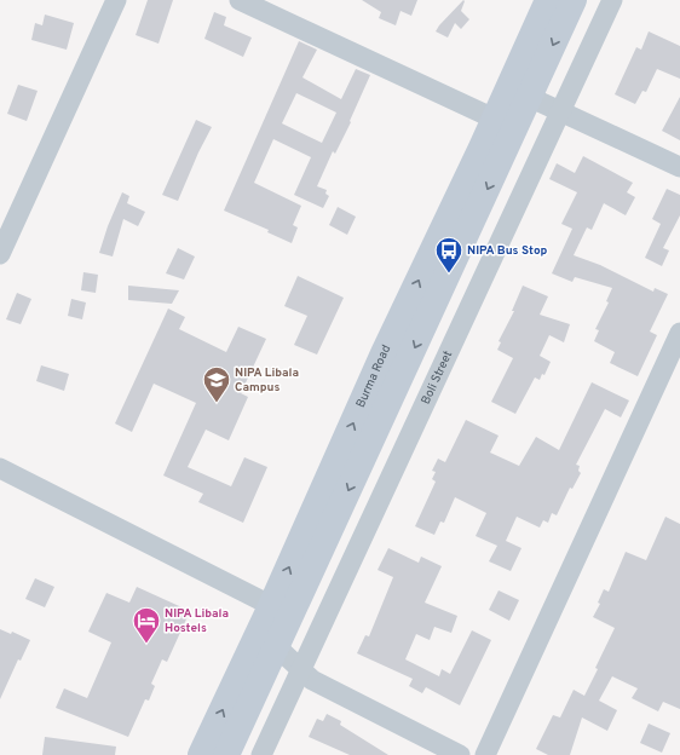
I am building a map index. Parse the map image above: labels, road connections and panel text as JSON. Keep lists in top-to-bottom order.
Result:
{
  "streets": {
    "main road": ["Burma Road"],
    "street": ["Boli Street"]
  },
  "places": {
    "bus stop": ["NIPA Bus Stop"],
    "school or university": ["NIPA Libala Campus"],
    "hotel": ["NIPA Libala Hostels"]
  }
}
